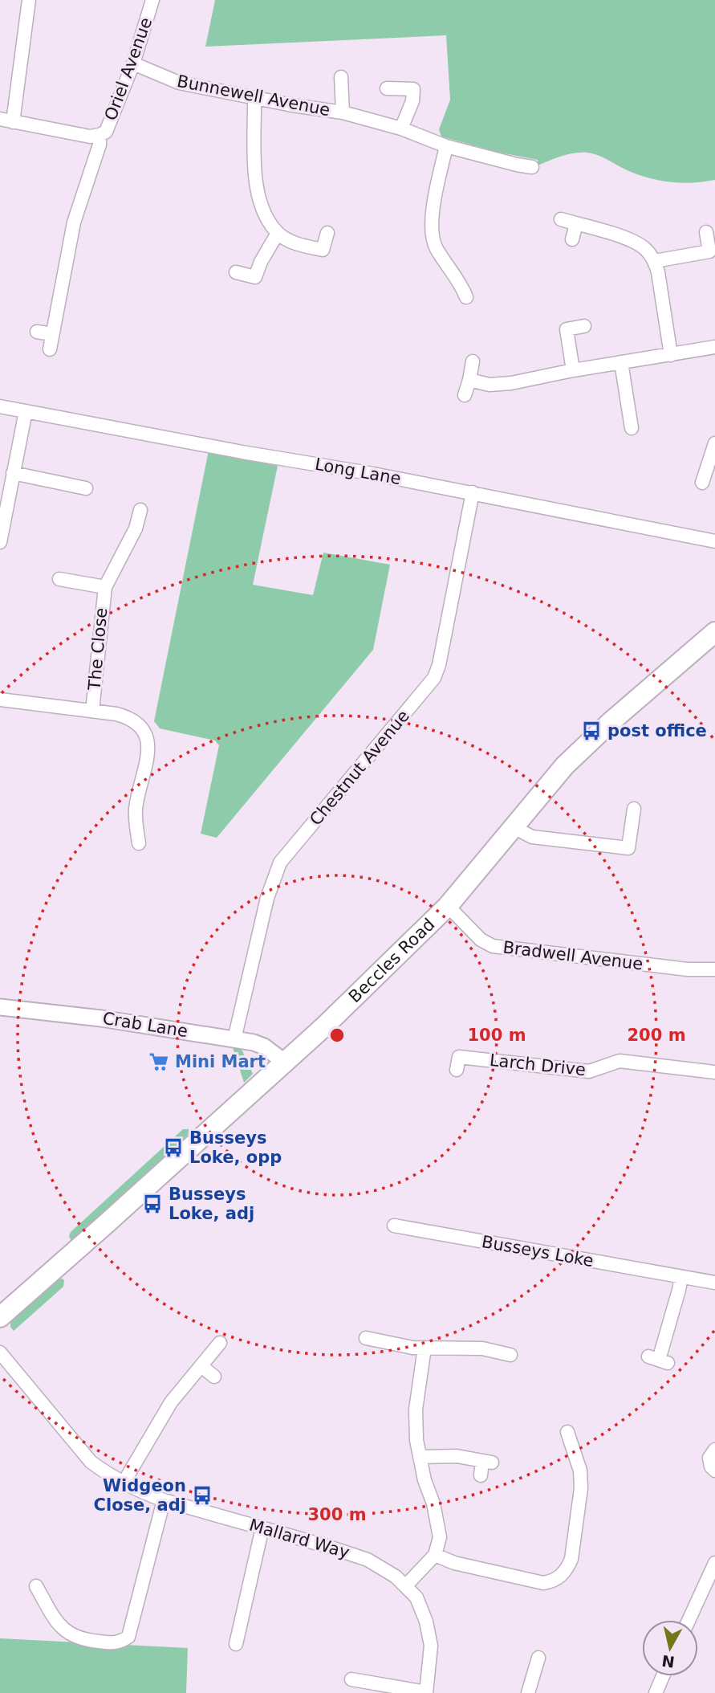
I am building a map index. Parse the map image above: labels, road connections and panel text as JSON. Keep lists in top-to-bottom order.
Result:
{
  "streets": {
    "highway": ["Beccles Road"],
    "street": [
      "Oriel Avenue",
      "Bunnewell Avenue",
      "Long Lane",
      "The Close",
      "Chestnut Avenue",
      "Bradwell Avenue",
      "Crab Lane",
      "Larch Drive",
      "Busseys Loke",
      "Mallard Way"
    ]
  },
  "crossings": [
    ["Oriel Avenue", "Bunnewell Avenue"],
    ["Long Lane", "Chestnut Avenue"],
    ["Chestnut Avenue", "Crab Lane"],
    ["Bradwell Avenue", "Beccles Road"],
    ["Beccles Road", "Crab Lane"]
  ],
  "places": {
    "bus stop": [
      "post office",
      "Busseys Loke, opp",
      "Busseys Loke, adj",
      "Widgeon Close, adj"
    ],
    "supermarket": ["Mini Mart"]
  },
  "north": "bottom",
  "rings": ["100 m", "200 m", "300 m"]
}
